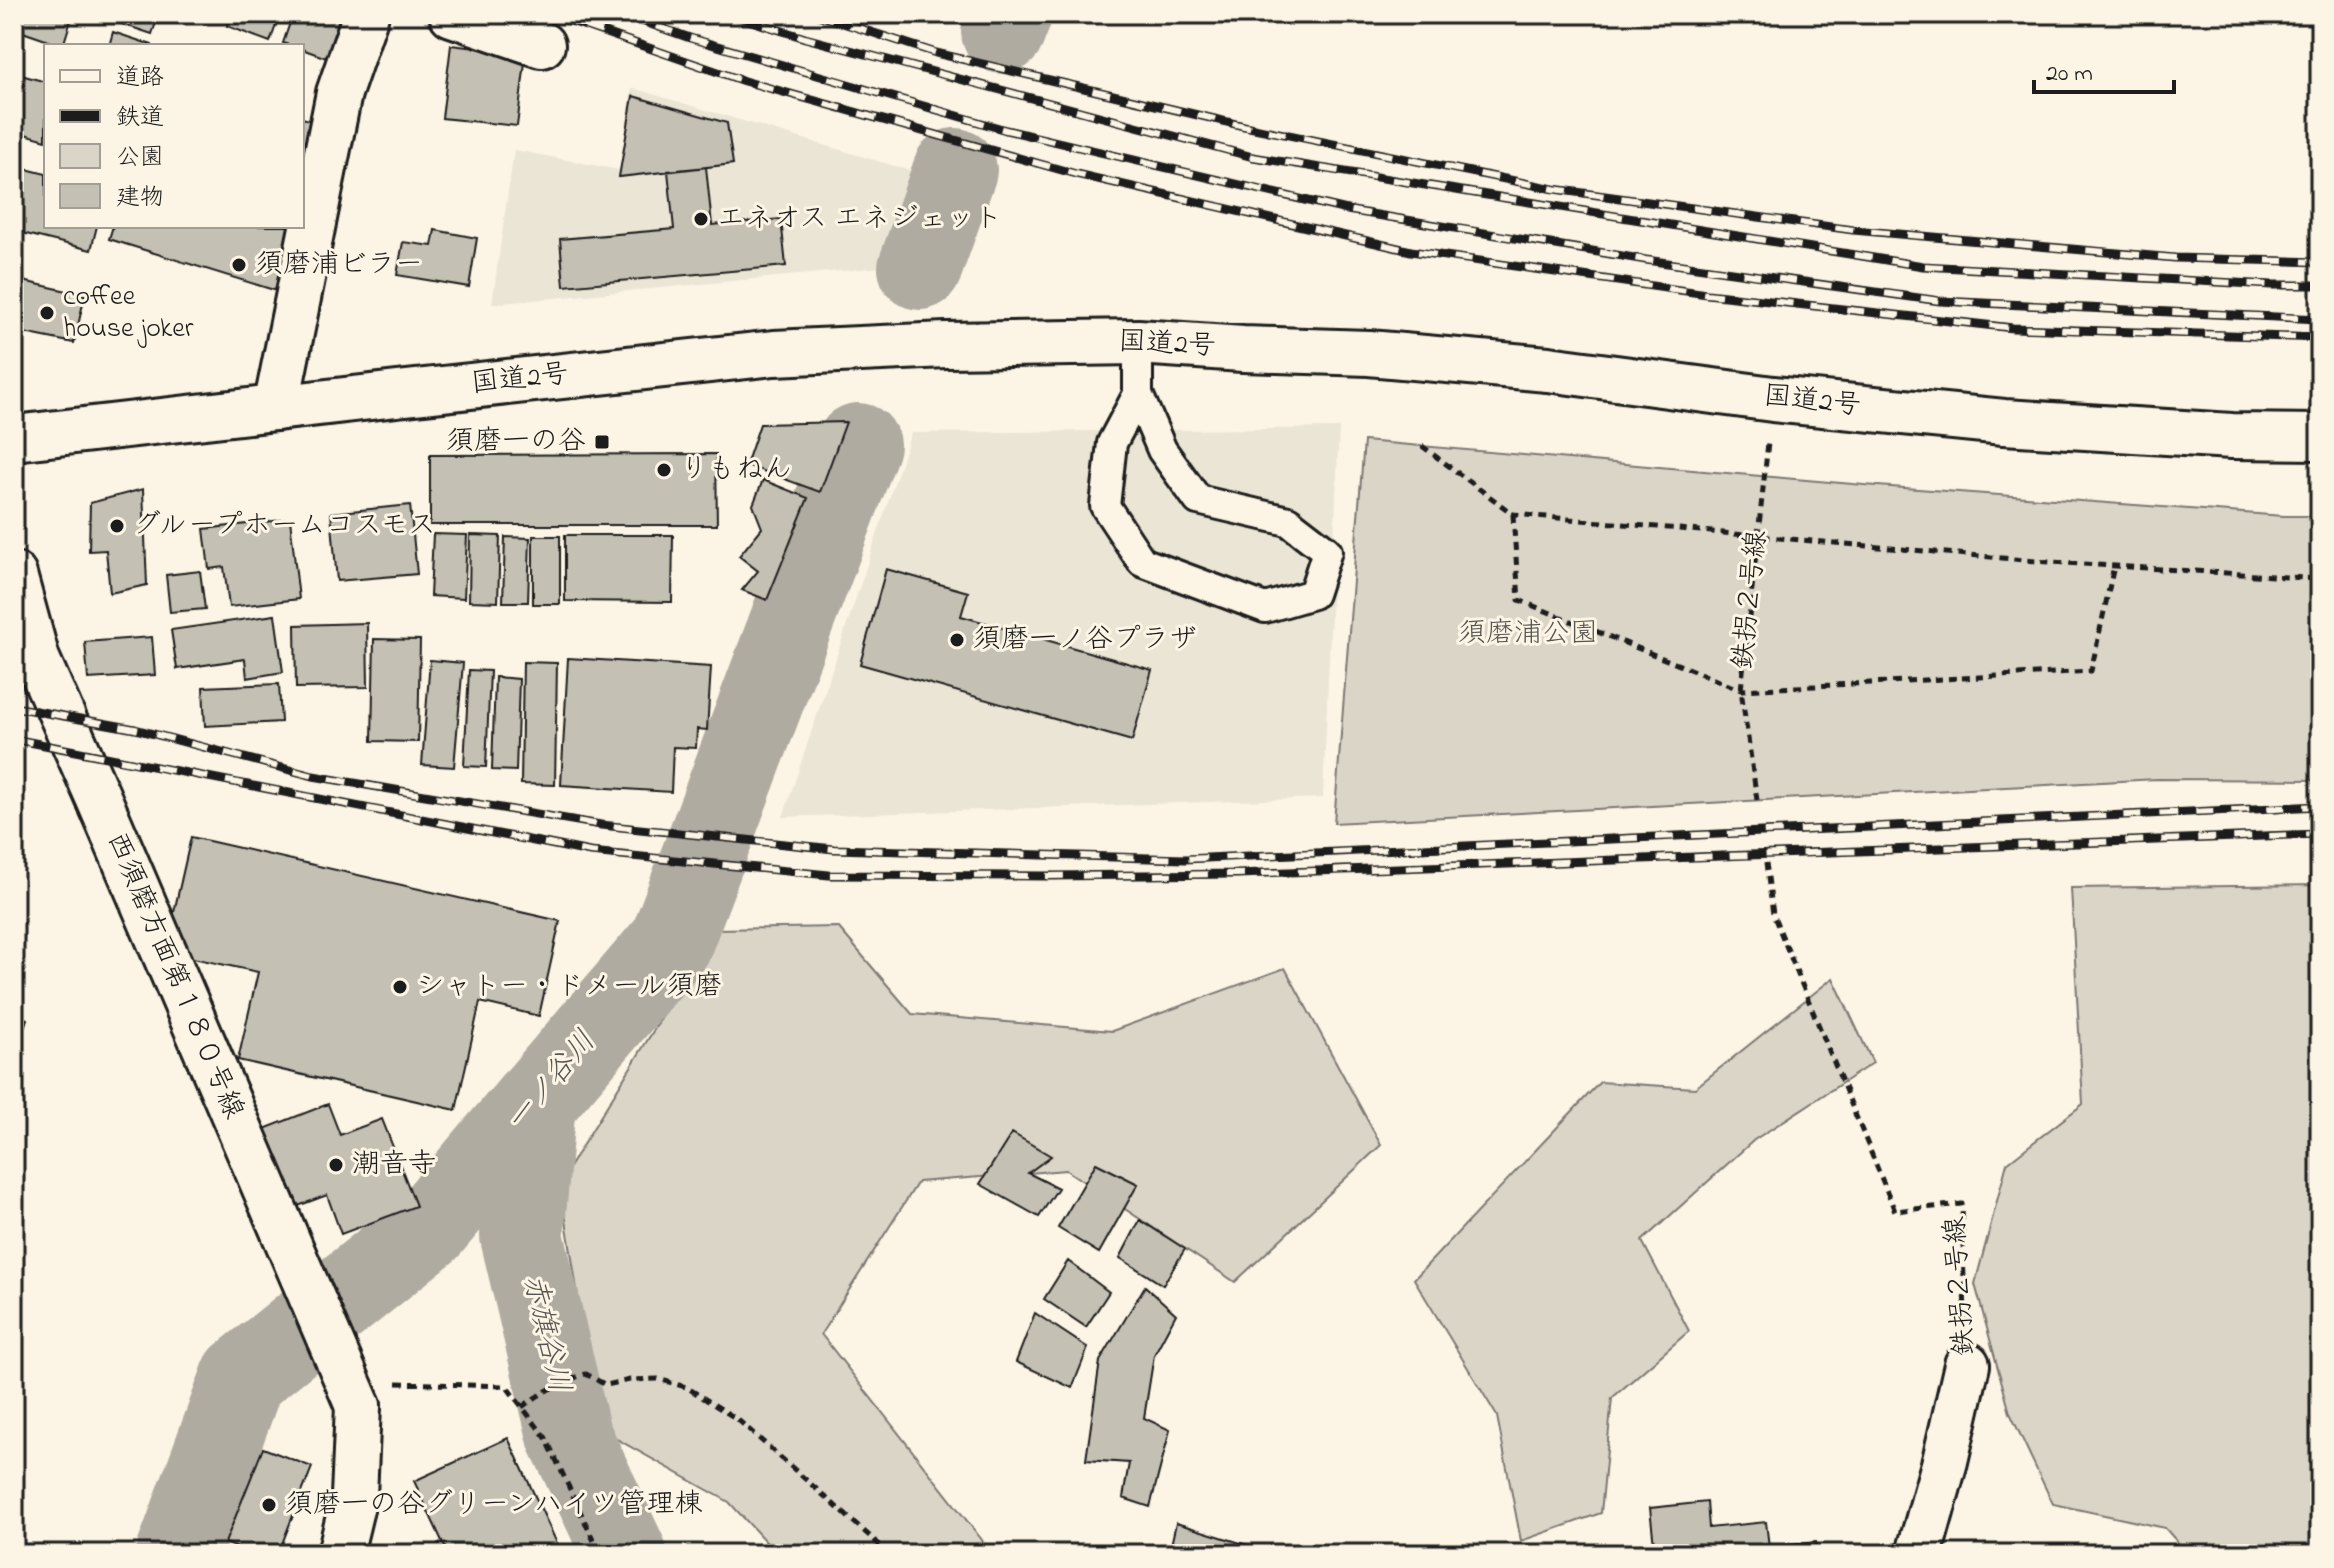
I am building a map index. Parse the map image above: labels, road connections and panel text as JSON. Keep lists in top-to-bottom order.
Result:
{
  "streets": {
    "main road": ["国道2号", "鉄拐２号線", "西須磨方面第１８０号線"]
  },
  "crossings": [
    ["国道2号", "鉄拐２号線"]
  ],
  "water": ["一ノ谷川", "赤旗谷川"],
  "parks": ["須磨浦公園"],
  "places": {
    "other": [
      "エネオス エネジェット",
      "須磨浦ビラー",
      "coffee house joker",
      "りもねん",
      "グループホームコスモス",
      "須磨一ノ谷プラザ",
      "シャトー・ドメール須磨",
      "潮音寺",
      "須磨一の谷グリーンハイツ管理棟"
    ],
    "transit": ["須磨一の谷"]
  },
  "legend": [
    "道路",
    "鉄道",
    "公園",
    "建物"
  ],
  "scale_bar": "20 m"
}
